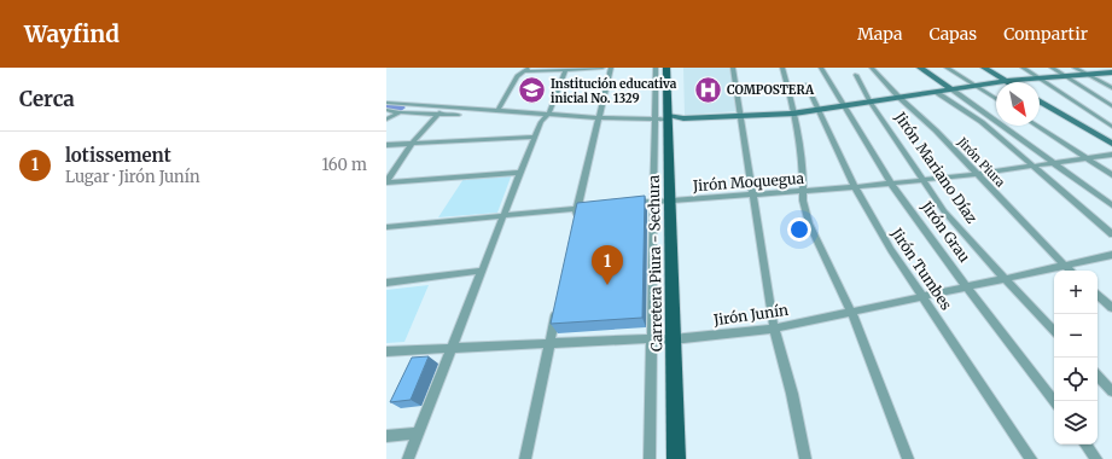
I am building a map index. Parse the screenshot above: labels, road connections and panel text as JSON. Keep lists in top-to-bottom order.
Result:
{
  "streets": {
    "main road": ["Carretera Piura - Sechura"],
    "street": [
      "Jirón Piura",
      "Jirón Mariano Díaz",
      "Jirón Moquegua",
      "Jirón Grau",
      "Jirón Tumbes",
      "Jirón Junín"
    ]
  },
  "crossings": [
    ["Jirón Piura", "Jirón Moquegua"],
    ["Jirón Piura", "Jirón Junín"],
    ["Jirón Mariano Díaz", "Jirón Moquegua"],
    ["Jirón Mariano Díaz", "Jirón Junín"],
    ["Jirón Moquegua", "Jirón Grau"],
    ["Jirón Moquegua", "Carretera Piura - Sechura"],
    ["Jirón Moquegua", "Jirón Tumbes"],
    ["Jirón Grau", "Jirón Junín"],
    ["Carretera Piura - Sechura", "Jirón Junín"],
    ["Jirón Tumbes", "Jirón Junín"]
  ],
  "places": {
    "hospital": ["COMPOSTERA"],
    "school or university": ["Institución educativa inicial No. 1329"]
  },
  "north": "bottom right",
  "page": {
    "header": "Wayfind",
    "nav": ["Mapa", "Capas", "Compartir"],
    "heading": "Cerca",
    "list": [
      {
        "mark": "1",
        "name": "lotissement",
        "note": "Lugar · Jirón Junín",
        "value": "160 m"
      }
    ],
    "pins": "1",
    "map_buttons": ["+", "−"]
  }
}
